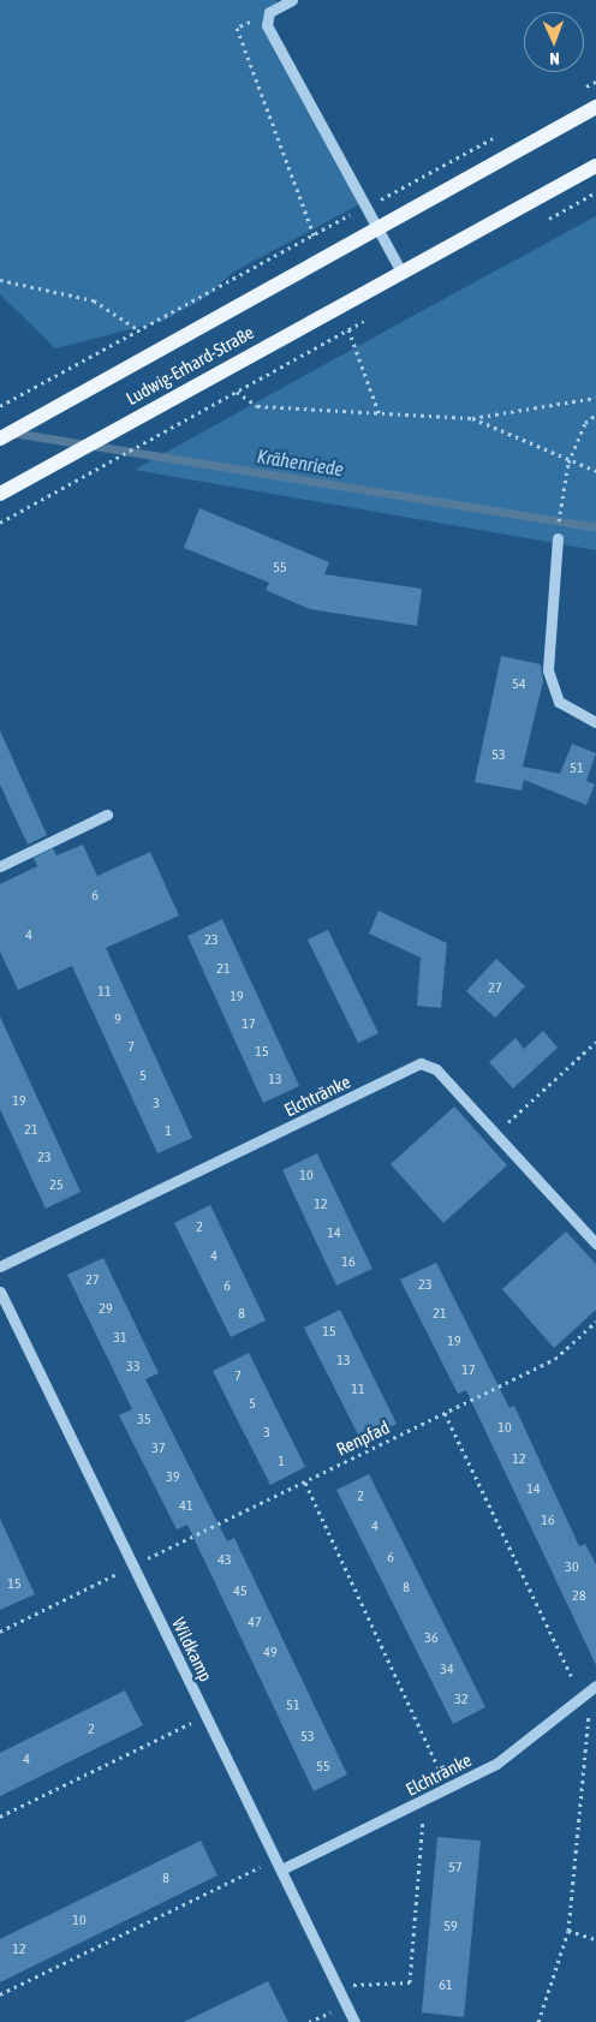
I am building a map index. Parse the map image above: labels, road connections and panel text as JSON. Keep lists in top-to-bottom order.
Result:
{
  "streets": {
    "main road": ["Ludwig-Erhard-Straße"],
    "street": ["Elchtränke", "Wildkamp"],
    "path": ["Renpfad"]
  },
  "crossings": [
    ["Elchtränke", "Wildkamp"],
    ["Renpfad", "Wildkamp"]
  ],
  "water": ["Krähenriede"],
  "house_numbers": [
    "55",
    "54",
    "53",
    "51",
    "6",
    "4",
    "23",
    "21",
    "27",
    "11",
    "19",
    "9",
    "17",
    "7",
    "15",
    "5",
    "13",
    "19",
    "3",
    "21",
    "1",
    "23",
    "10",
    "25",
    "12",
    "2",
    "14",
    "4",
    "16",
    "27",
    "23",
    "6",
    "29",
    "8",
    "21",
    "15",
    "31",
    "19",
    "13",
    "33",
    "17",
    "7",
    "11",
    "5",
    "35",
    "10",
    "3",
    "37",
    "12",
    "1",
    "39",
    "14",
    "2",
    "41",
    "16",
    "4",
    "6",
    "43",
    "30",
    "15",
    "8",
    "45",
    "28",
    "47",
    "36",
    "49",
    "34",
    "32",
    "51",
    "2",
    "53",
    "4",
    "55",
    "57",
    "8",
    "10",
    "59",
    "12",
    "61"
  ],
  "north": "bottom"
}
